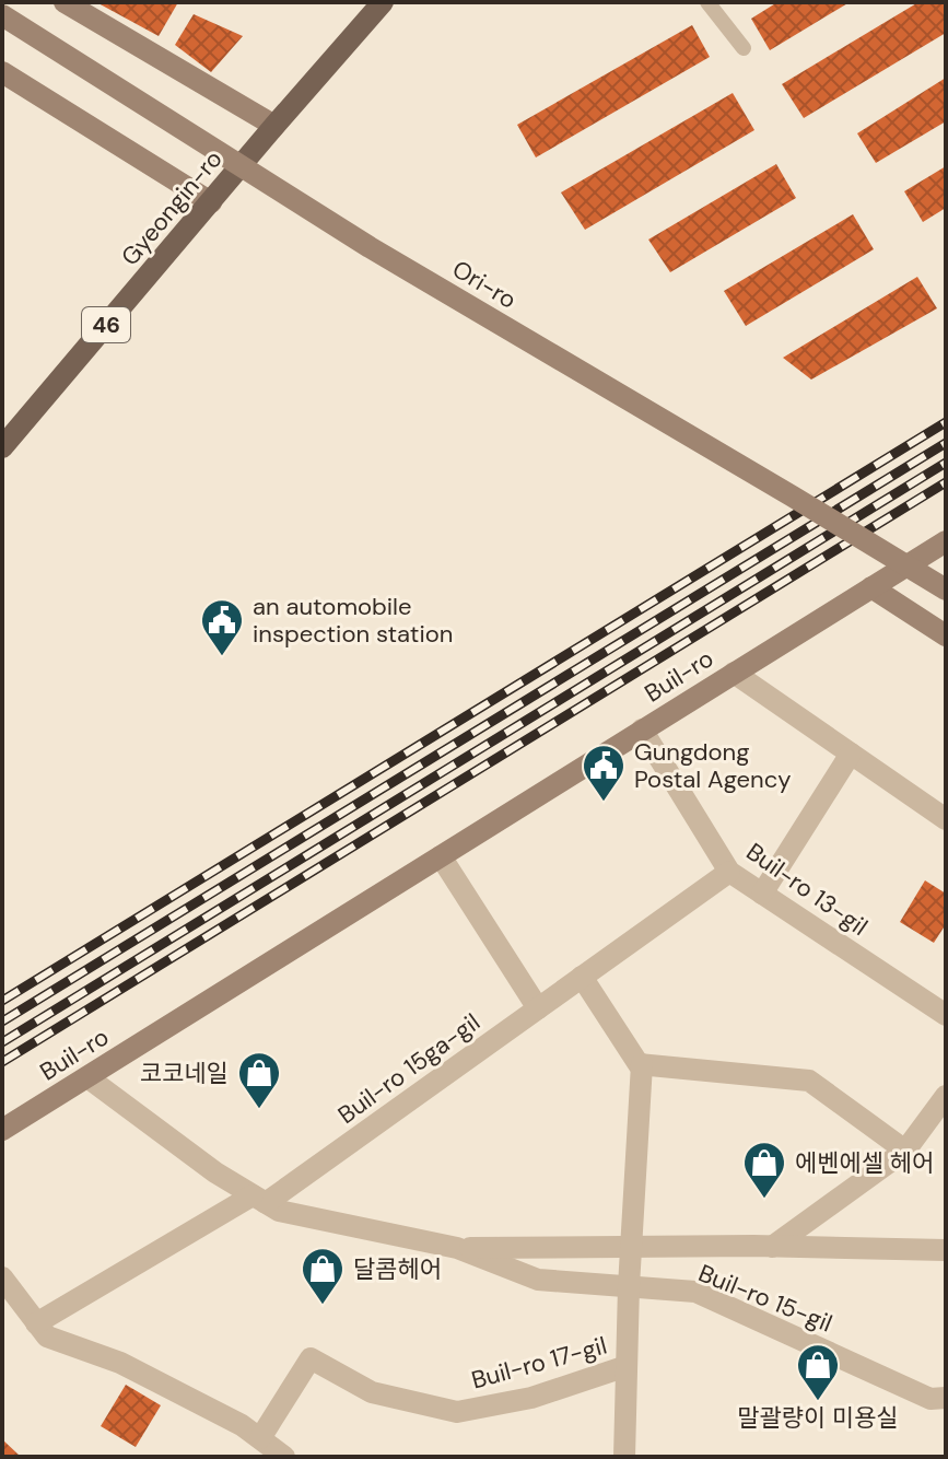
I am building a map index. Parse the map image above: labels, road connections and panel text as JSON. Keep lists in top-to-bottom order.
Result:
{
  "streets": {
    "main road": [
      "Gyeongin-ro",
      "Ori-ro",
      "46",
      "Buil-ro"
    ],
    "street": [
      "Buil-ro 13-gil",
      "Buil-ro 15ga-gil",
      "Buil-ro 15-gil",
      "Buil-ro 17-gil"
    ]
  },
  "crossings": [
    ["Buil-ro", "Buil-ro 13-gil"],
    ["Buil-ro", "Buil-ro 15-gil"],
    ["Buil-ro 13-gil", "Buil-ro 15ga-gil"],
    ["Buil-ro 15ga-gil", "Buil-ro 15-gil"]
  ],
  "places": {
    "public building": ["an automobile inspection station", "Gungdong Postal Agency"],
    "shop": [
      "코코네일",
      "에벤에셀 헤어",
      "달콤헤어",
      "말괄량이 미용실"
    ]
  }
}
